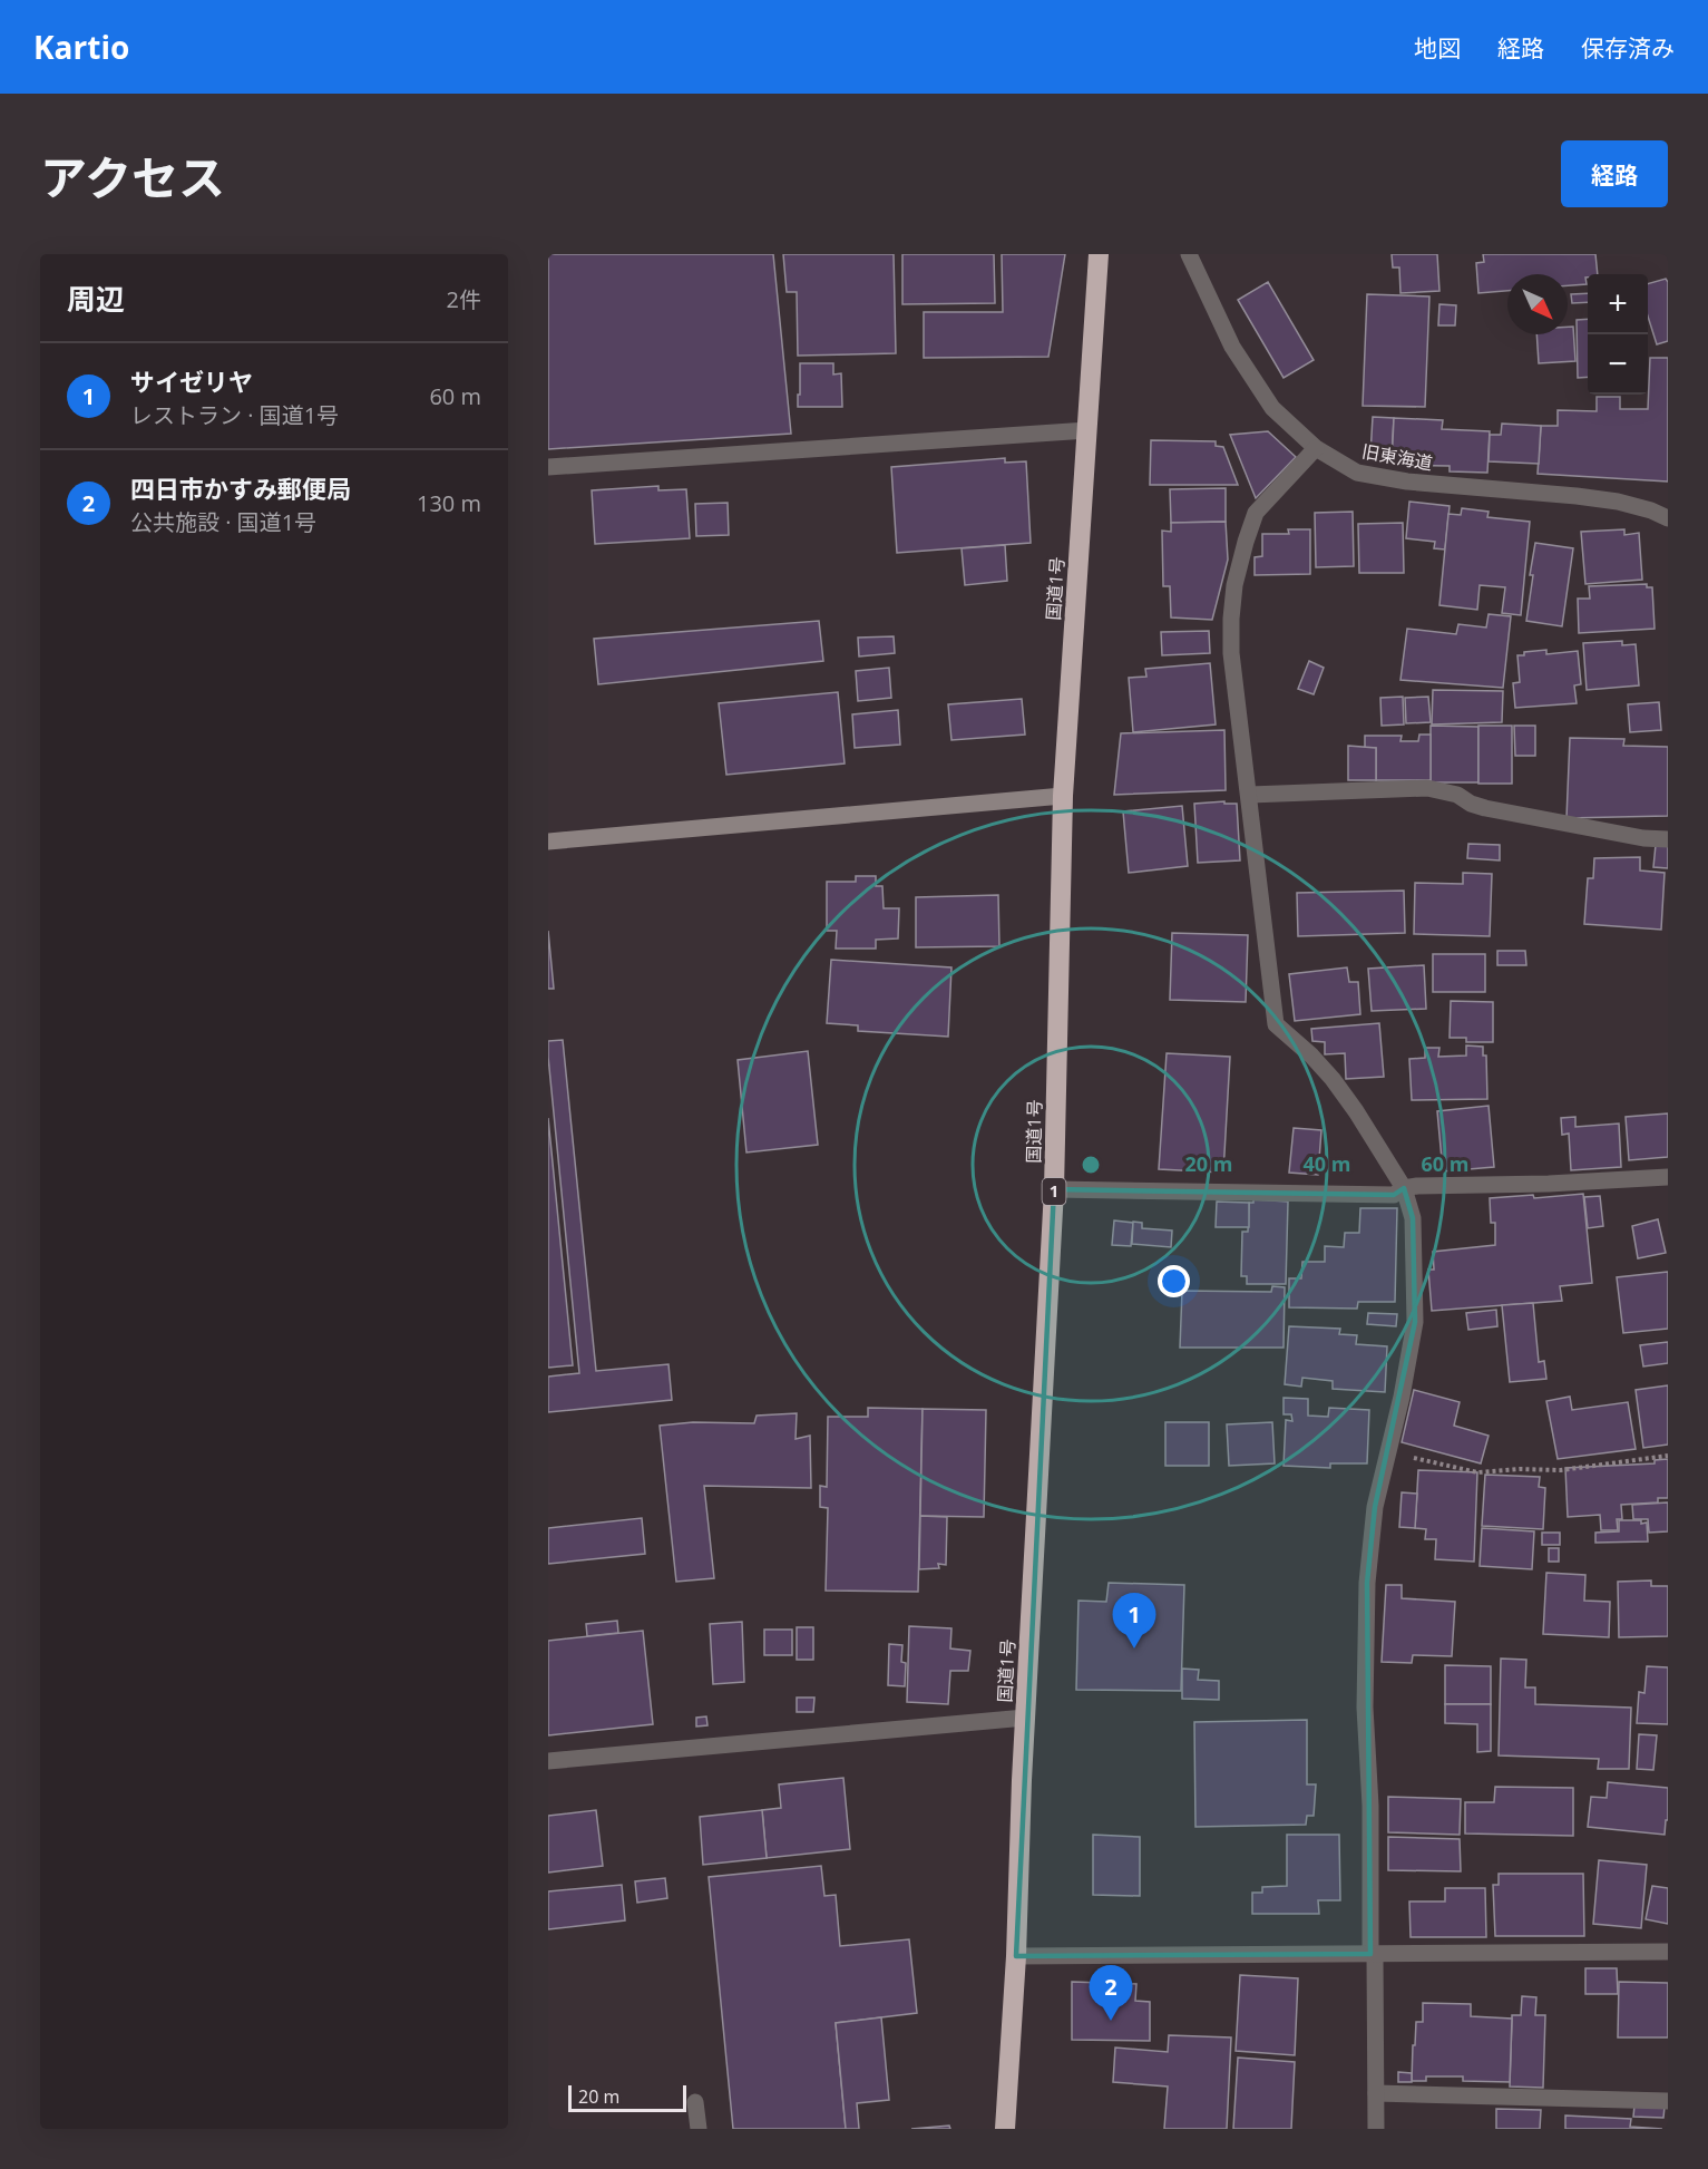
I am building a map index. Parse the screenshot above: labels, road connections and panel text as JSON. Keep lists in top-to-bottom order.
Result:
{
  "streets": {
    "highway": ["国道1号", "1"],
    "street": ["旧東海道"]
  },
  "scale_bar": "20 m",
  "north": "bottom right",
  "page": {
    "header": "Kartio",
    "nav": ["地図", "経路", "保存済み"],
    "title": "アクセス",
    "buttons": "経路",
    "heading": ["周辺", "2件"],
    "map_buttons": ["+", "−"],
    "list": [
      {
        "mark": "1",
        "name": "サイゼリヤ",
        "note": "レストラン · 国道1号",
        "value": "60 m"
      },
      {
        "mark": "2",
        "name": "四日市かすみ郵便局",
        "note": "公共施設 · 国道1号",
        "value": "130 m"
      }
    ],
    "pins": ["1", "2"],
    "scale": "20 m"
  },
  "rings": ["20 m", "40 m", "60 m"]
}
